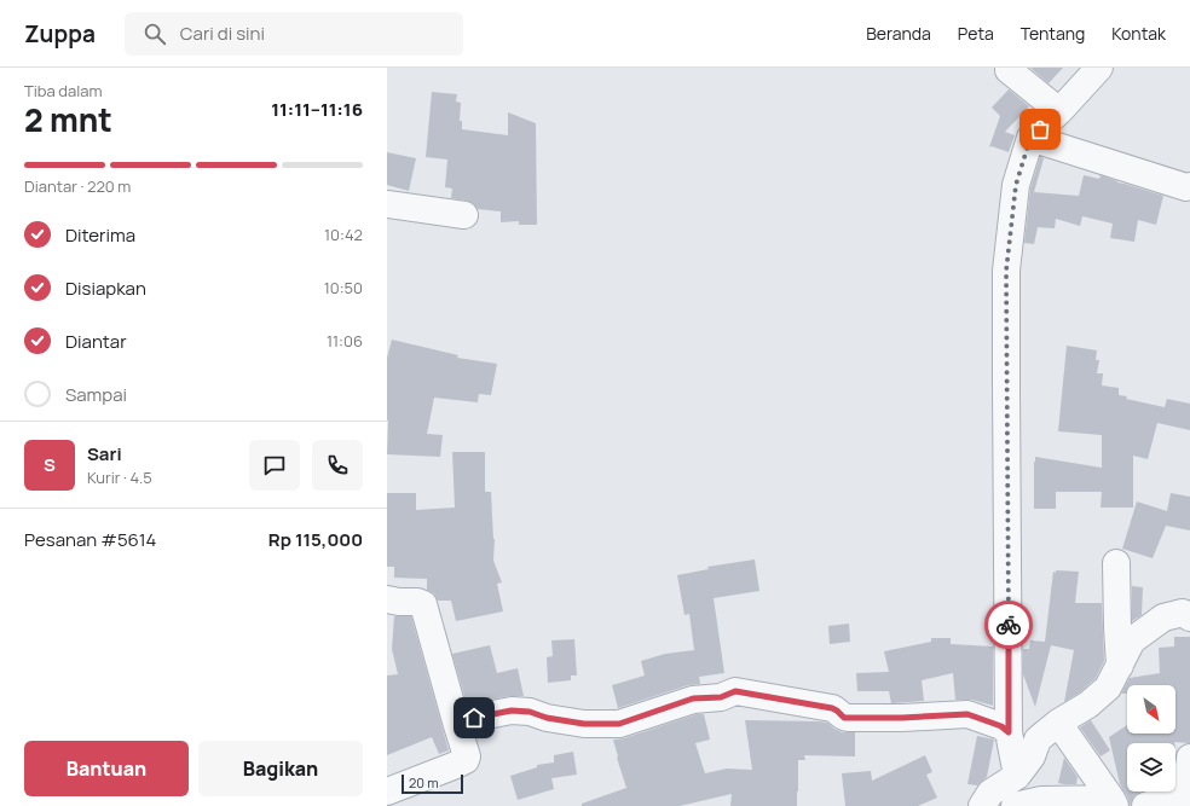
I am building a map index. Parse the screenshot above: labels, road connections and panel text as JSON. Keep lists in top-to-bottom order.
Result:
{
  "scale_bar": "20 m",
  "north": "bottom right",
  "page": {
    "header": "Zuppa",
    "search": "Cari di sini",
    "nav": [
      "Beranda",
      "Peta",
      "Tentang",
      "Kontak"
    ],
    "heading": ["2 mnt", "Tiba dalam", "11:11–11:16"],
    "panel": [
      "Sari",
      "Kurir · 4.5",
      "Pesanan #5614",
      "Rp 115,000"
    ],
    "bar": "Diantar · 220 m",
    "list": [
      ["Diterima", "10:42"],
      ["Disiapkan", "10:50"],
      ["Diantar", "11:06"],
      "Sampai"
    ],
    "round": "S",
    "buttons": ["Bantuan", "Bagikan"],
    "scale": "20 m"
  }
}
